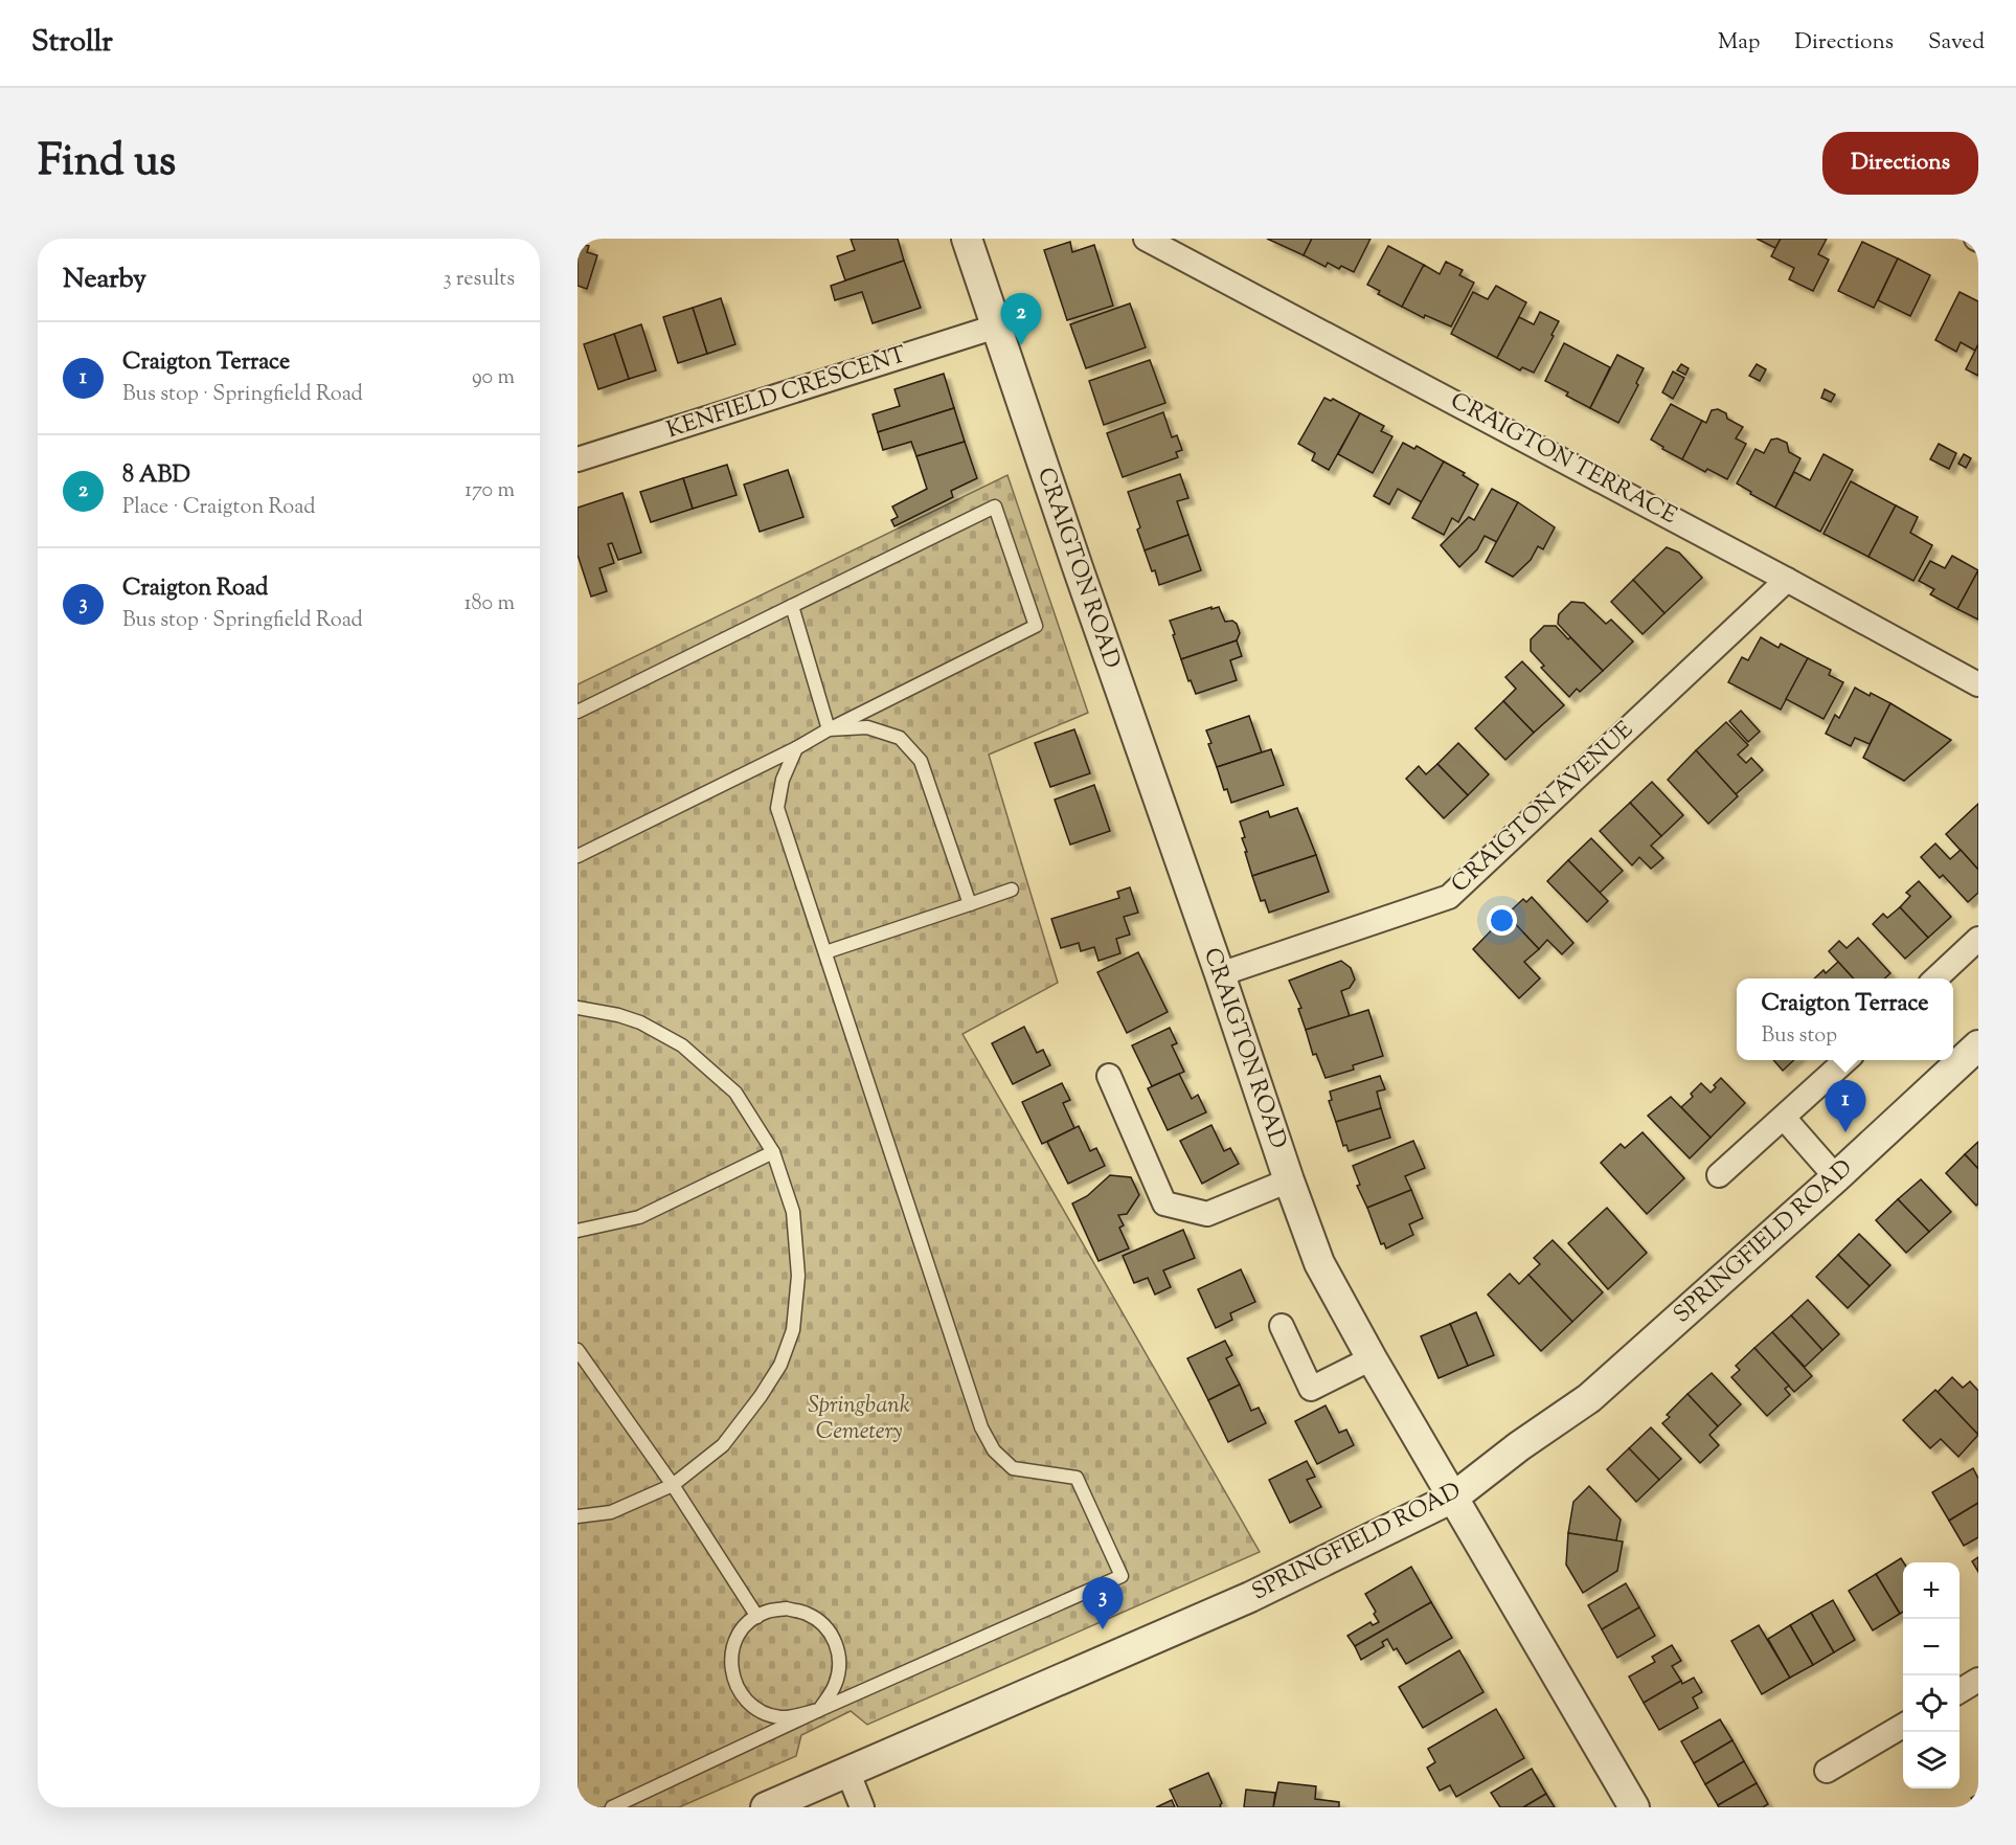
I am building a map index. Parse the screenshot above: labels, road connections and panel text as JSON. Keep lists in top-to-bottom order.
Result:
{
  "streets": {
    "street": [
      "KENFIELD CRESCENT",
      "CRAIGTON TERRACE",
      "CRAIGTON ROAD",
      "CRAIGTON AVENUE",
      "SPRINGFIELD ROAD"
    ]
  },
  "crossings": [
    ["KENFIELD CRESCENT", "CRAIGTON ROAD"],
    ["CRAIGTON TERRACE", "CRAIGTON AVENUE"],
    ["CRAIGTON ROAD", "CRAIGTON AVENUE"],
    ["CRAIGTON ROAD", "SPRINGFIELD ROAD"]
  ],
  "parks": ["Springbank Cemetery"],
  "page": {
    "header": "Strollr",
    "nav": ["Map", "Directions", "Saved"],
    "title": "Find us",
    "buttons": "Directions",
    "heading": ["Nearby", "3 results"],
    "pins": ["2", "1", "3"],
    "list": [
      {
        "mark": "1",
        "name": "Craigton Terrace",
        "note": "Bus stop · Springfield Road",
        "value": "90 m"
      },
      {
        "mark": "2",
        "name": "8 ABD",
        "note": "Place · Craigton Road",
        "value": "170 m"
      },
      {
        "mark": "3",
        "name": "Craigton Road",
        "note": "Bus stop · Springfield Road",
        "value": "180 m"
      }
    ],
    "popup": ["Craigton Terrace", "Bus stop"],
    "map_buttons": ["+", "−"]
  }
}
